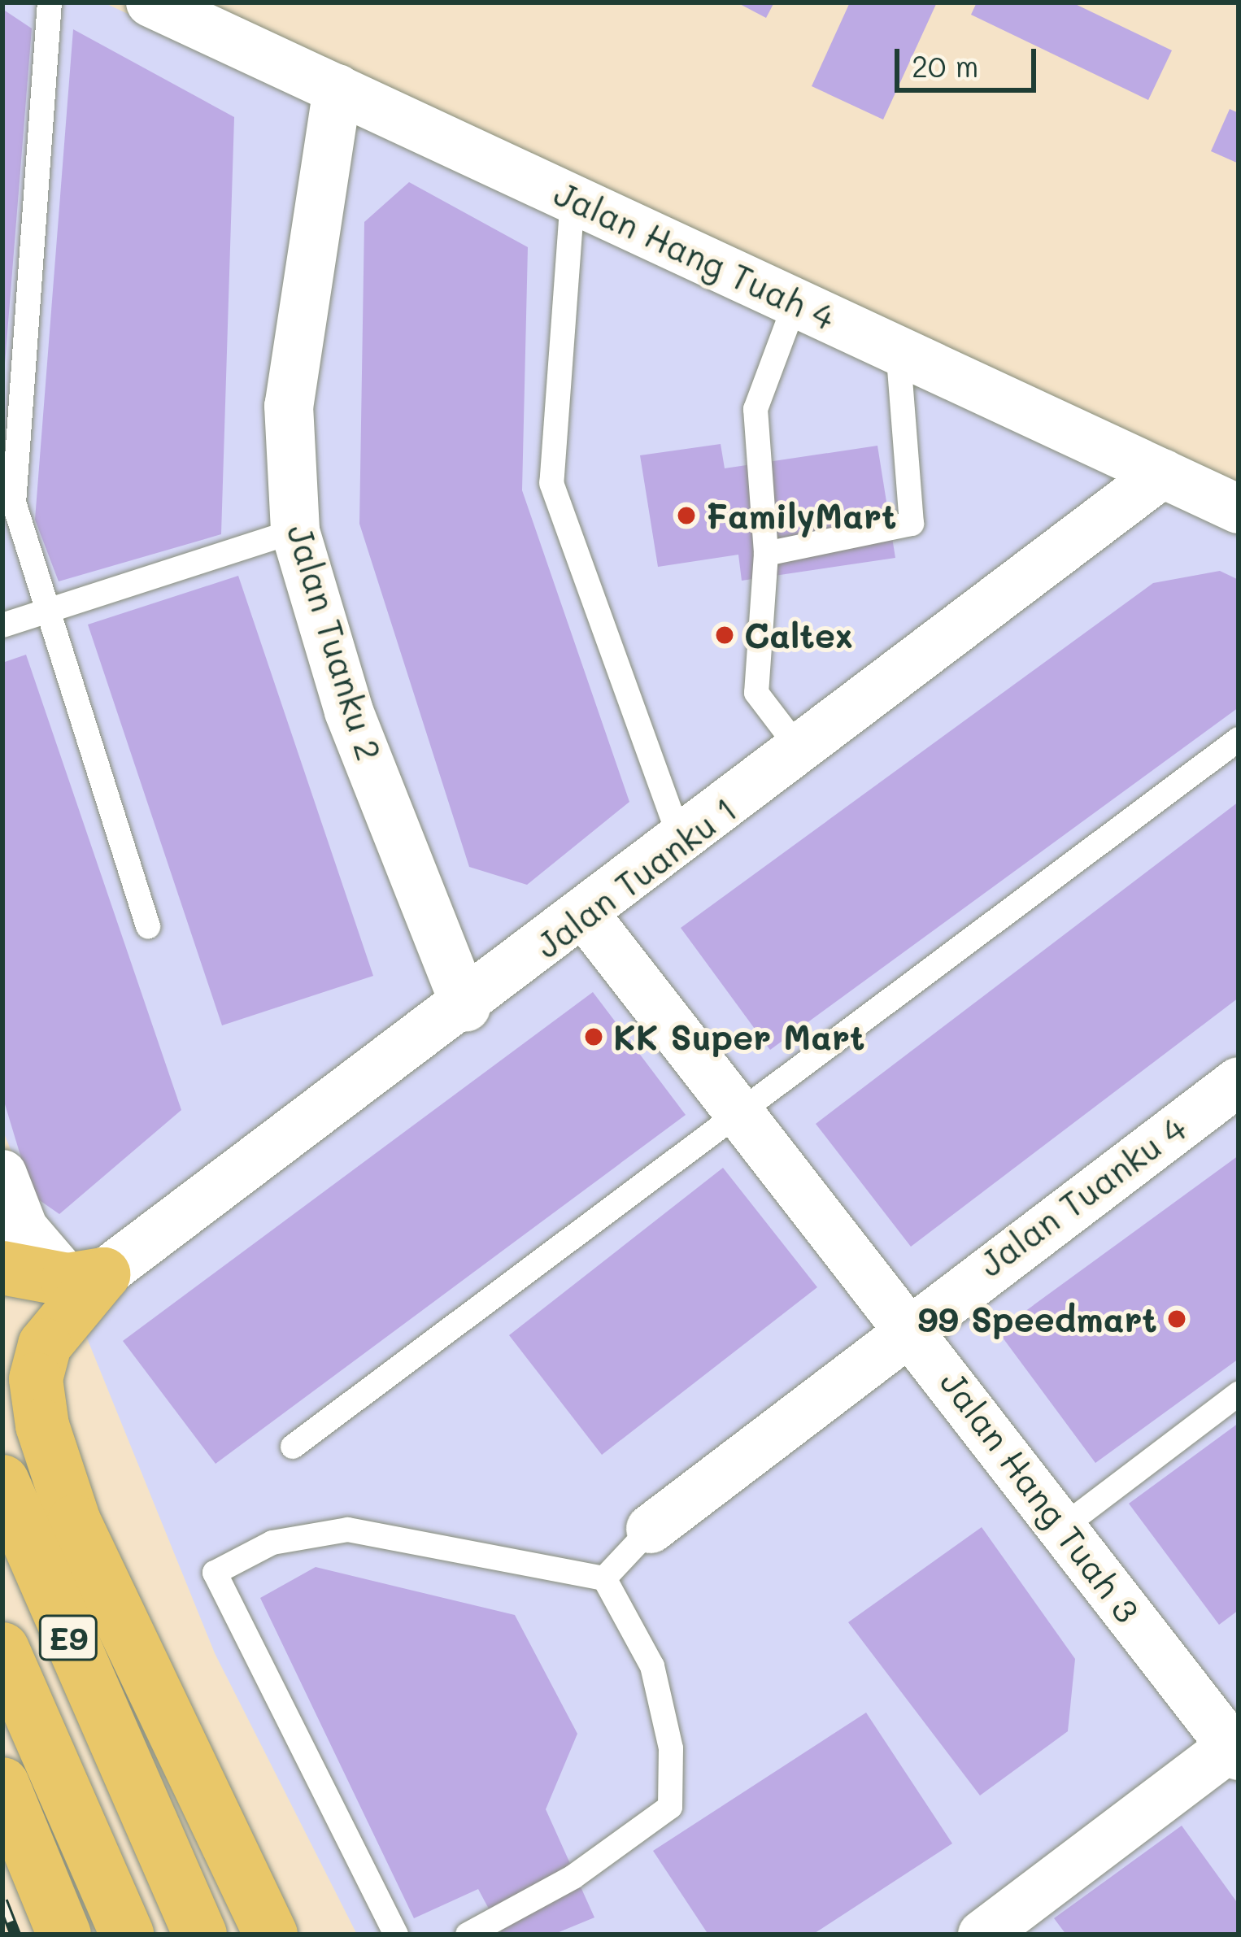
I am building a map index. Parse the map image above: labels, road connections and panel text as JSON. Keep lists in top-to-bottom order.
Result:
{
  "streets": {
    "highway": ["E9"],
    "street": [
      "Jalan Hang Tuah 4",
      "Jalan Tuanku 2",
      "Jalan Tuanku 1",
      "Jalan Tuanku 4",
      "Jalan Hang Tuah 3"
    ]
  },
  "crossings": [
    ["Jalan Hang Tuah 4", "Jalan Tuanku 2"],
    ["Jalan Hang Tuah 4", "Jalan Tuanku 1"],
    ["Jalan Tuanku 2", "Jalan Tuanku 1"],
    ["Jalan Tuanku 1", "Jalan Hang Tuah 3"],
    ["Jalan Tuanku 4", "Jalan Hang Tuah 3"]
  ],
  "places": [
    "FamilyMart",
    "Caltex",
    "KK Super Mart",
    "99 Speedmart"
  ],
  "scale_bar": "20 m"
}
